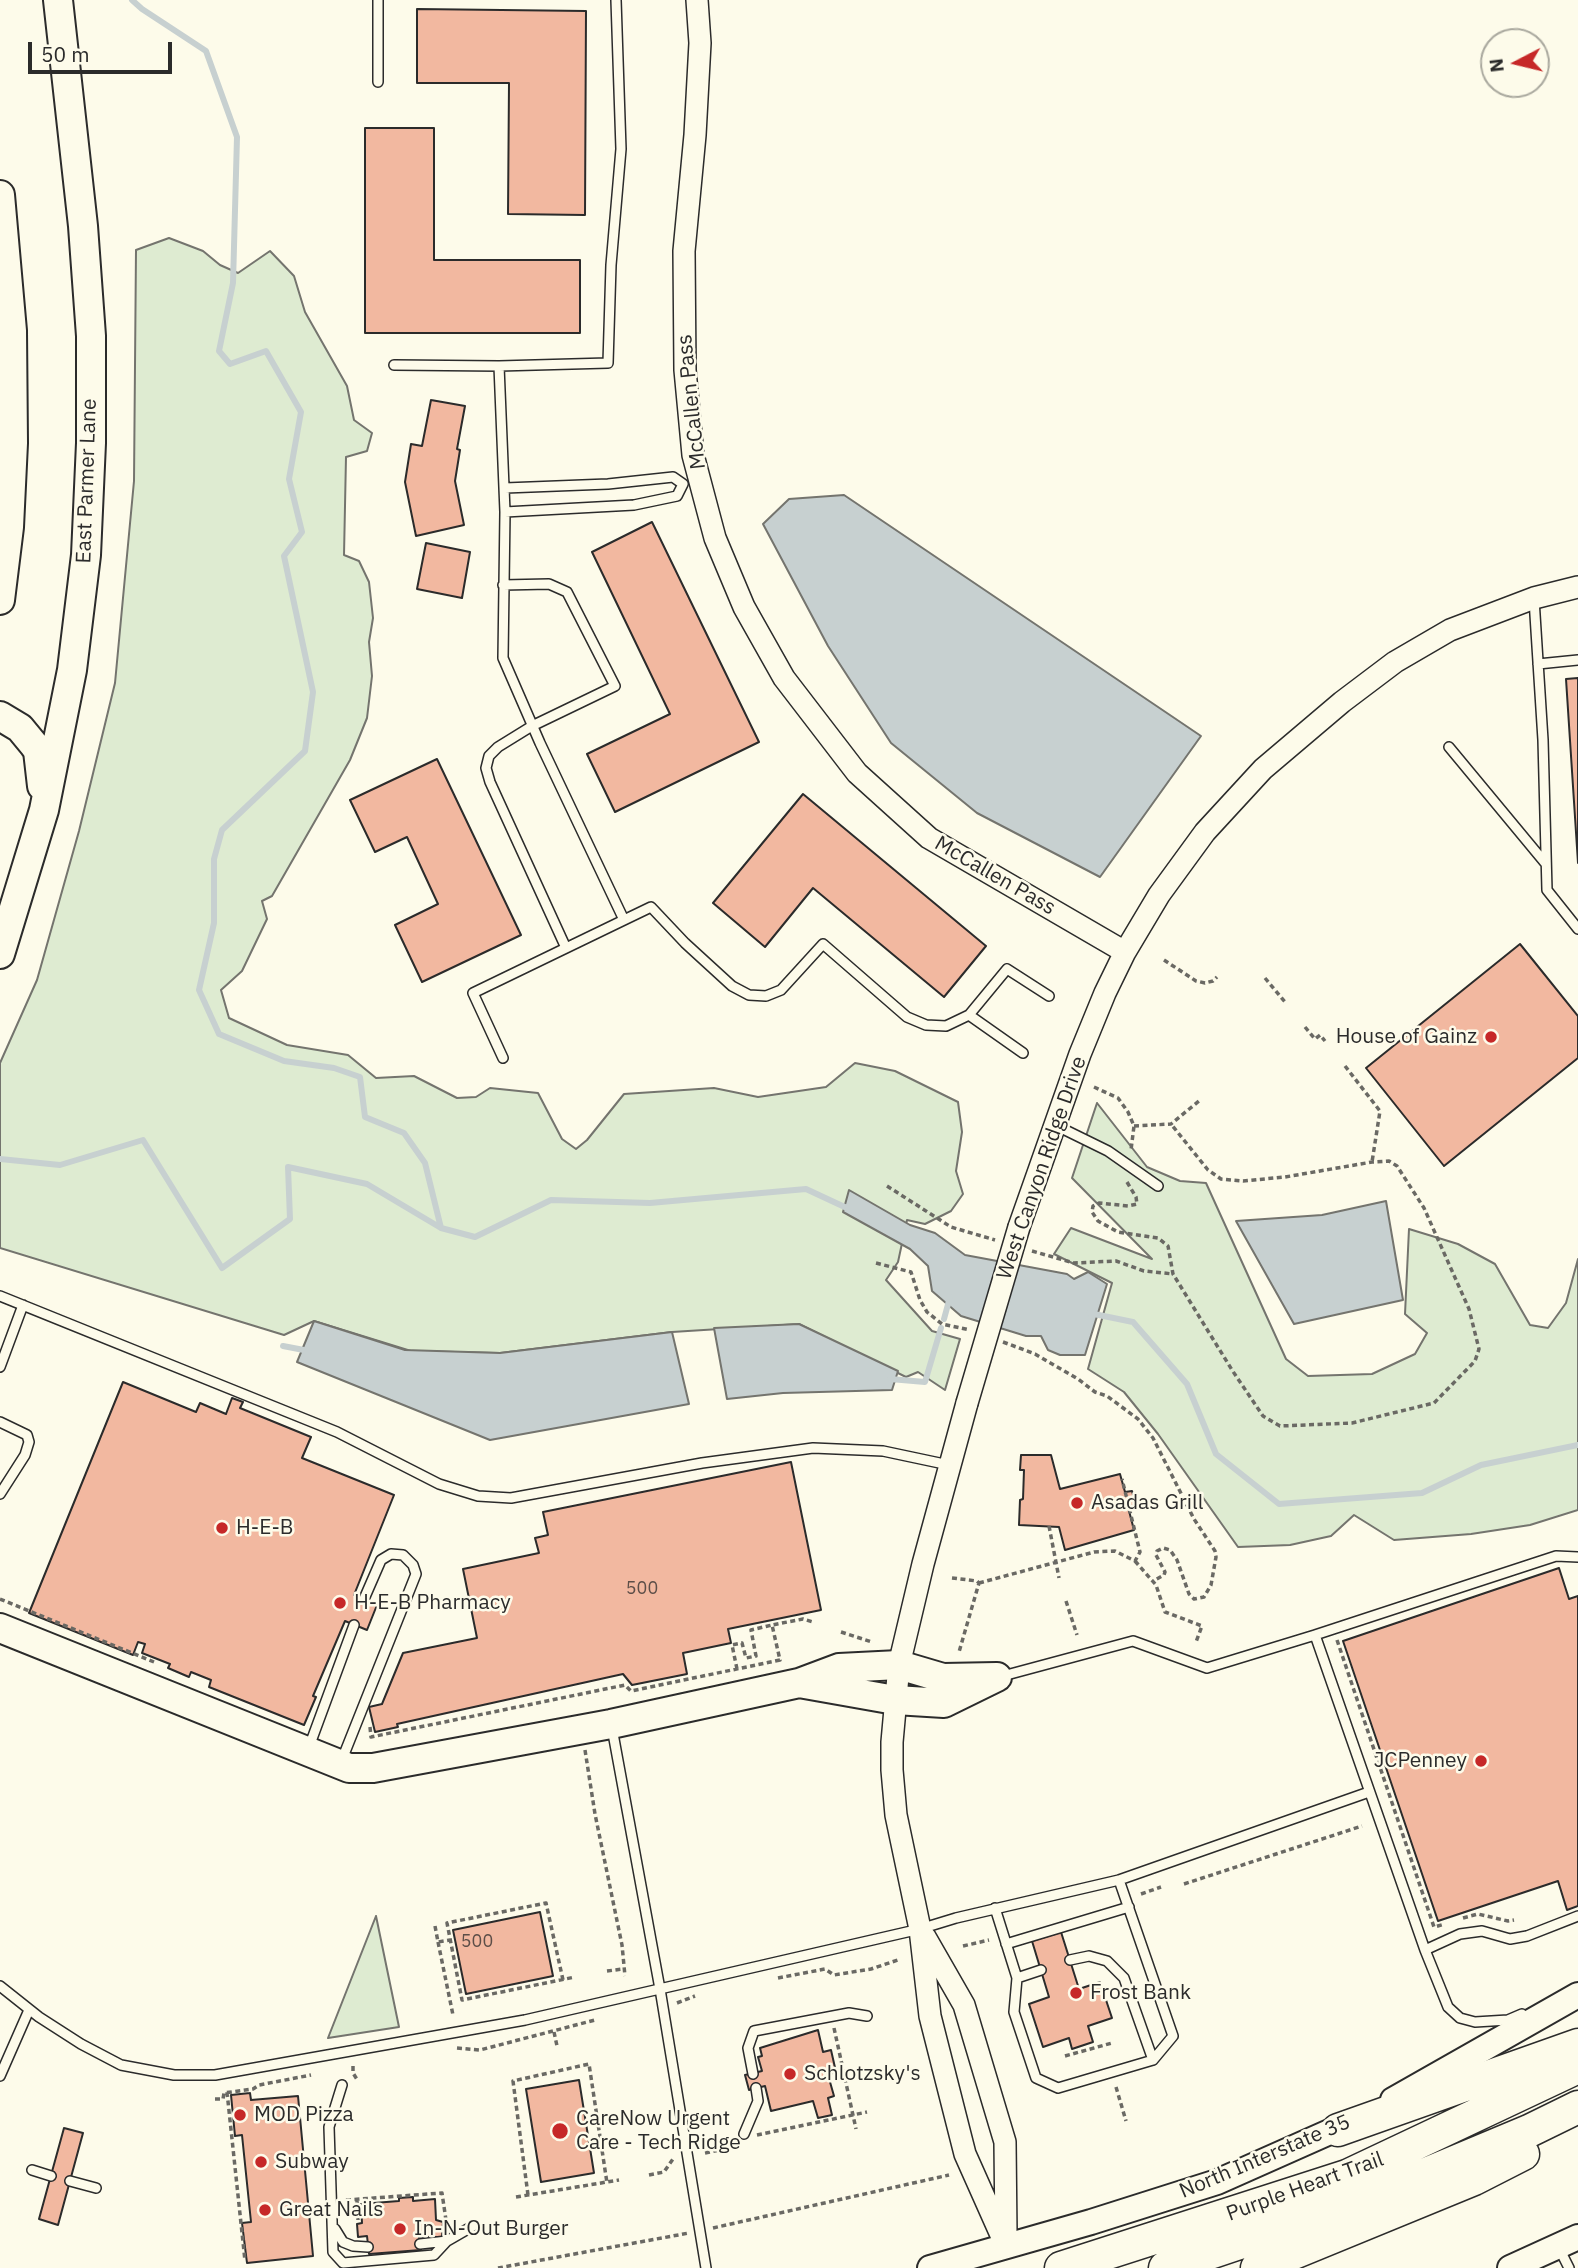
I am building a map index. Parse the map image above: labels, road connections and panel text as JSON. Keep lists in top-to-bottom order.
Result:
{
  "streets": {
    "highway": ["Purple Heart Trail"],
    "main road": ["East Parmer Lane", "North Interstate 35"],
    "street": ["McCallen Pass", "West Canyon Ridge Drive"]
  },
  "crossings": [
    ["McCallen Pass", "West Canyon Ridge Drive"],
    ["West Canyon Ridge Drive", "North Interstate 35"]
  ],
  "places": [
    "House of Gainz",
    "Asadas Grill",
    "H-E-B",
    "H-E-B Pharmacy",
    "JCPenney",
    "Frost Bank",
    "Schlotzsky's",
    "MOD Pizza",
    "CareNow Urgent Care - Tech Ridge",
    "Subway",
    "Great Nails",
    "In-N-Out Burger"
  ],
  "house_numbers": ["500", "500"],
  "scale_bar": "50 m",
  "north": "left"
}
